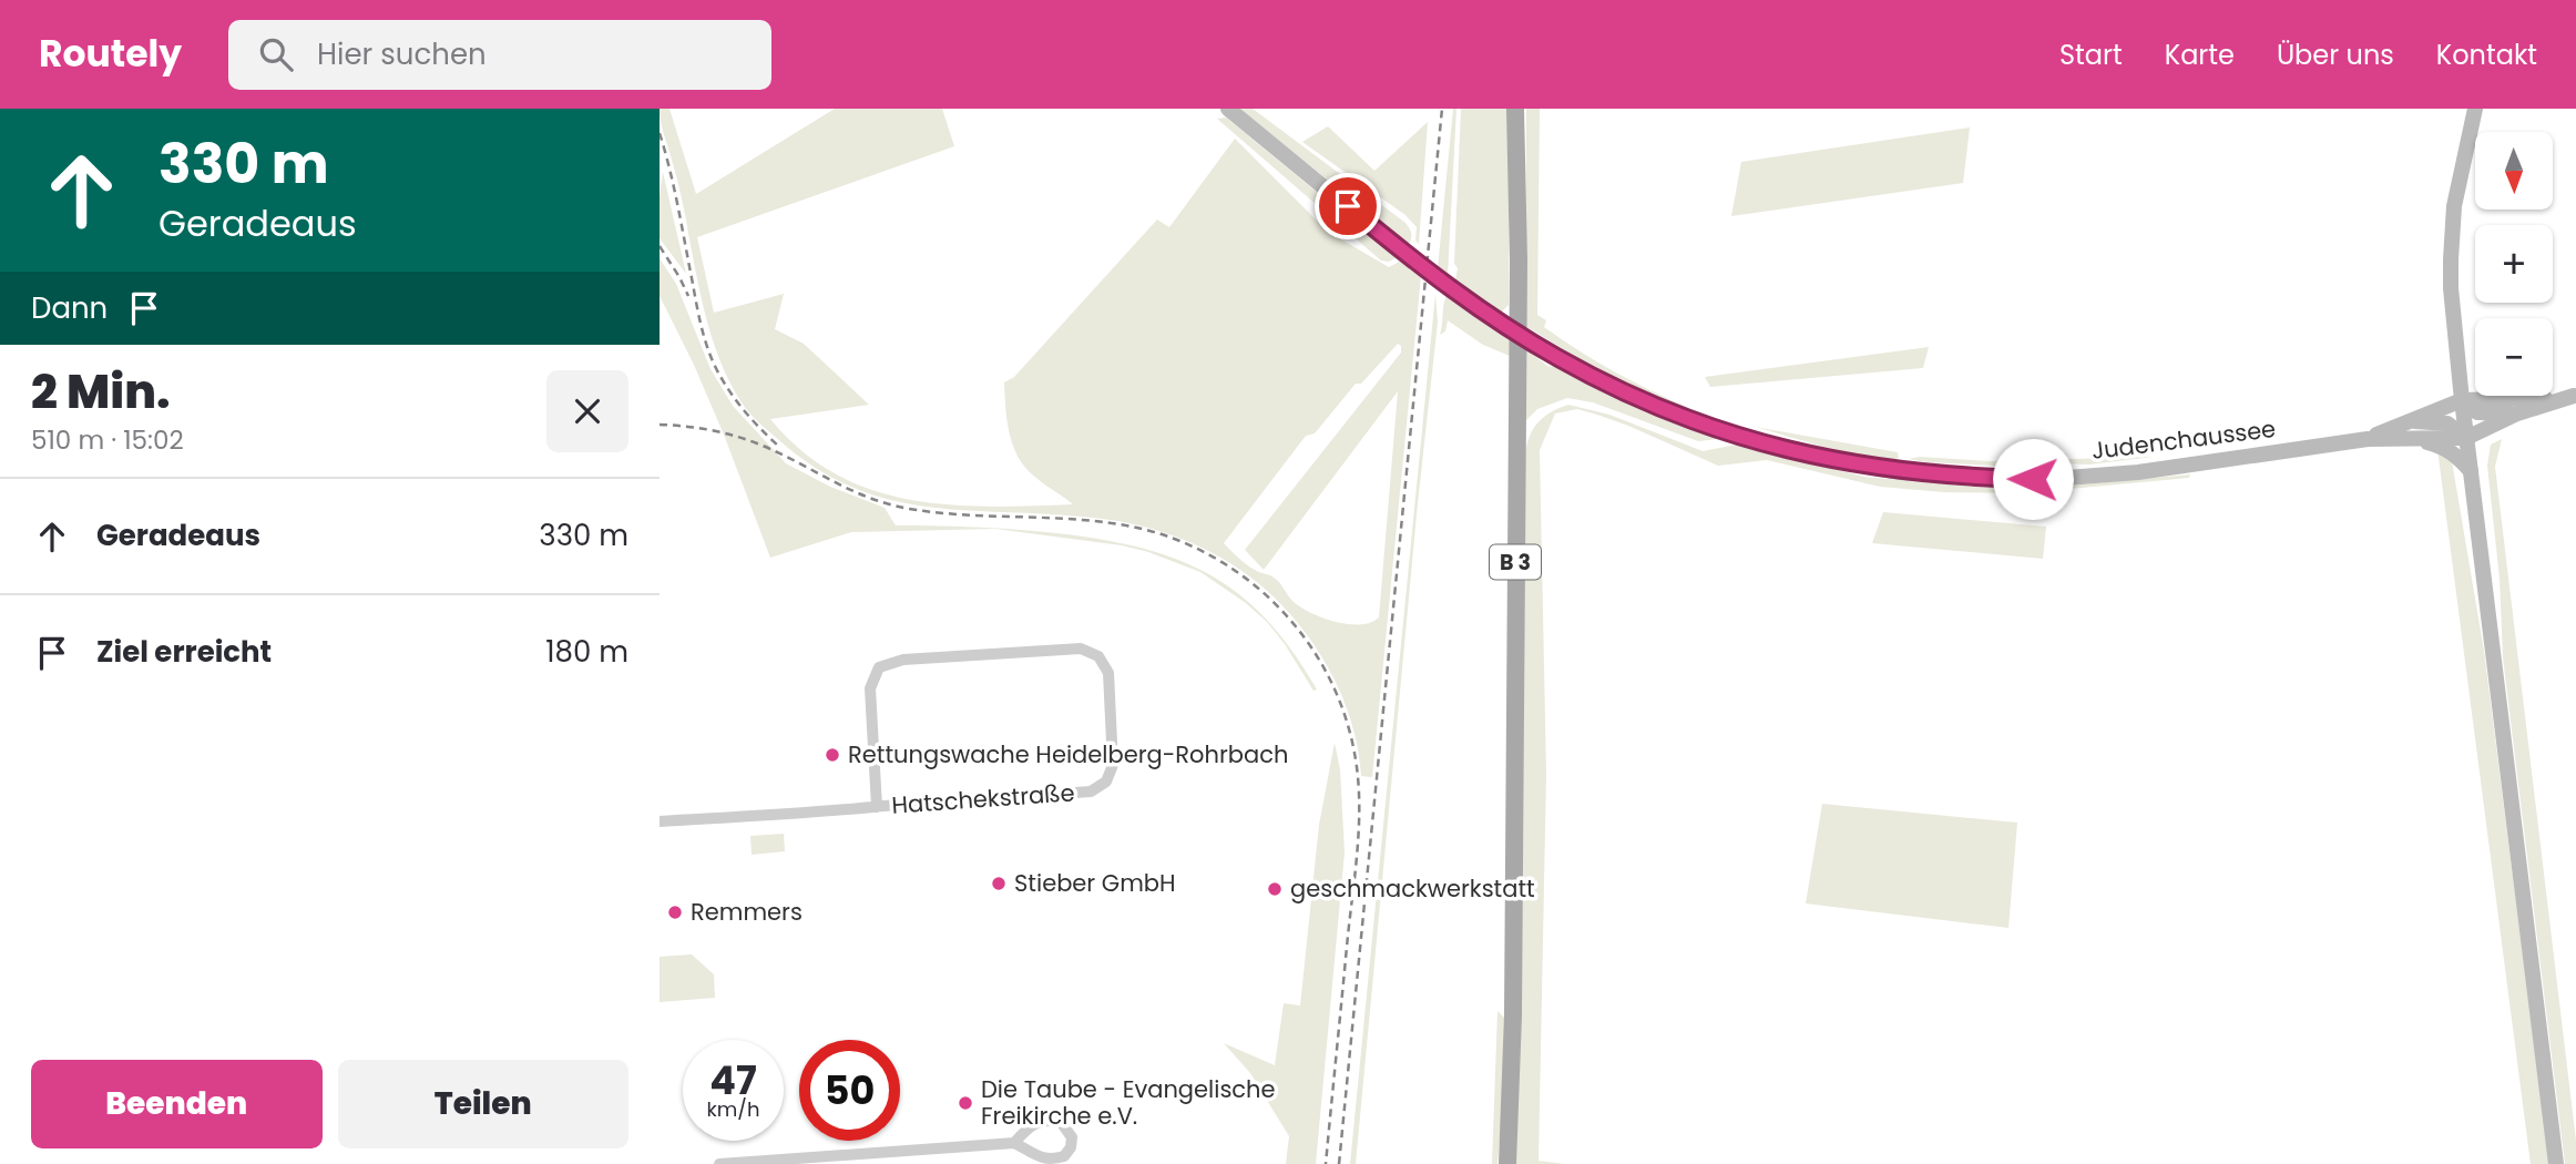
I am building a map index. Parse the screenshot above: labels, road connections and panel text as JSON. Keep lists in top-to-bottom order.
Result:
{
  "streets": {
    "main road": ["Judenchaussee", "B 3"],
    "street": ["Hatschekstraße"]
  },
  "places": [
    "Rettungswache Heidelberg-Rohrbach",
    "Stieber GmbH",
    "geschmackwerkstatt",
    "Remmers",
    "Die Taube - Evangelische Freikirche e.V."
  ],
  "north": "bottom",
  "page": {
    "header": "Routely",
    "search": "Hier suchen",
    "nav": [
      "Start",
      "Karte",
      "Über uns",
      "Kontakt"
    ],
    "turn": ["330 m", "Geradeaus"],
    "map_buttons": ["+", "−"],
    "then": "Dann",
    "heading": ["2 Min.", "510 m · 15:02"],
    "list": [
      {
        "name": "Geradeaus",
        "value": "330 m"
      },
      {
        "name": "Ziel erreicht",
        "value": "180 m"
      }
    ],
    "speed": "47 km/h",
    "limit": "50",
    "buttons": ["Beenden", "Teilen"]
  }
}
